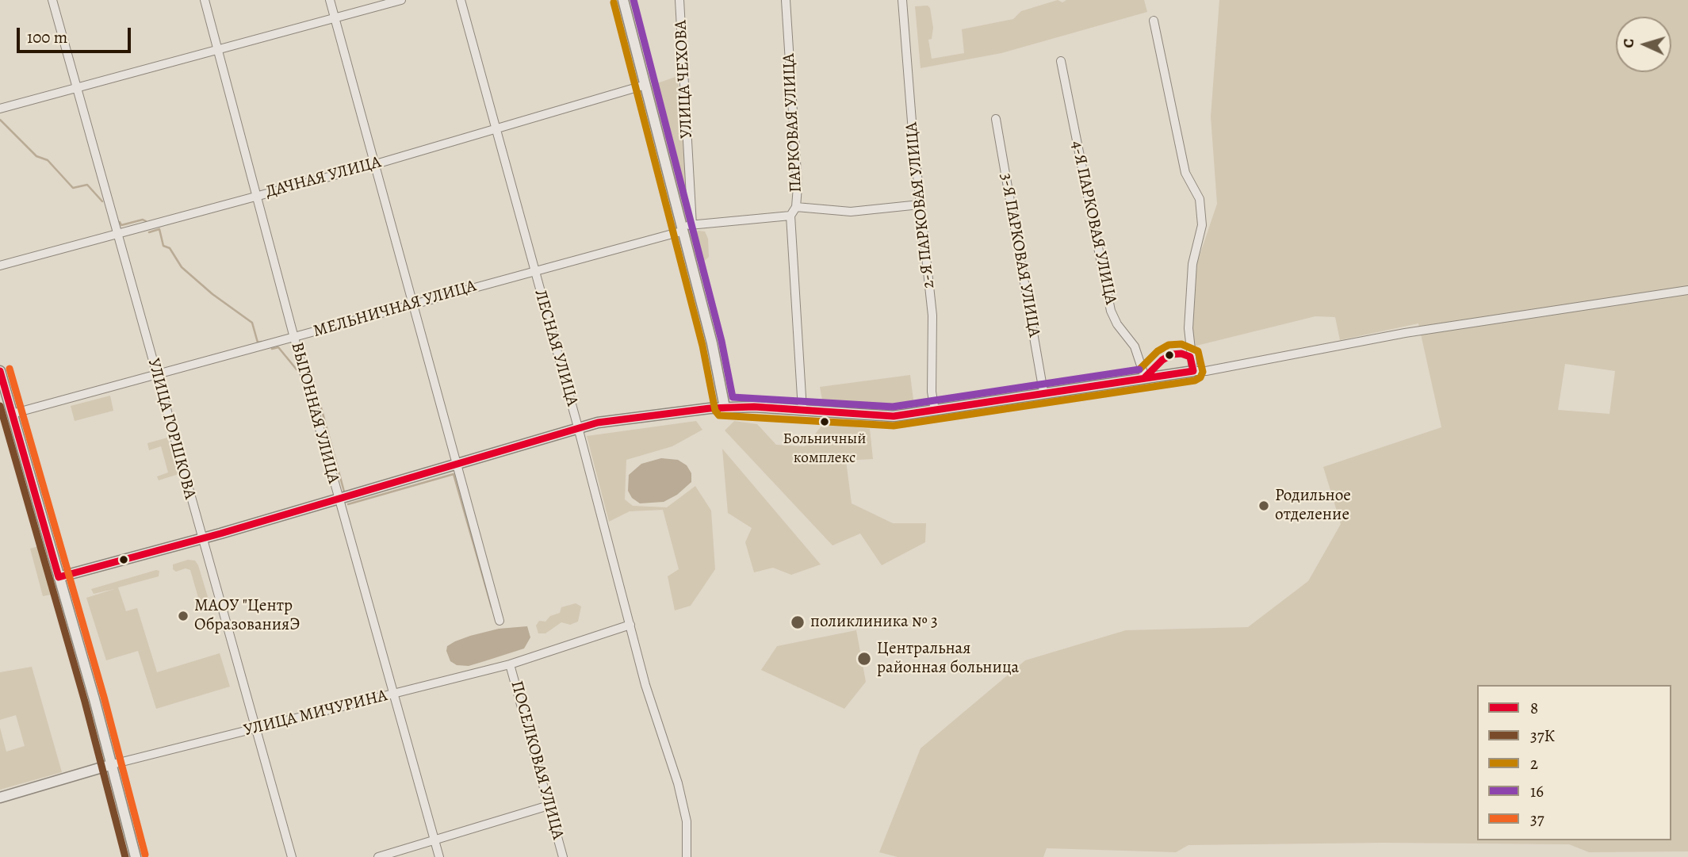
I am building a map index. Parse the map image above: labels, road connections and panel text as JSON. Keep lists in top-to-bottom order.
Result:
{
  "streets": {
    "street": [
      "УЛИЦА ЧЕХОВА",
      "ПАРКОВАЯ УЛИЦА",
      "ДАЧНАЯ УЛИЦА",
      "2-Я ПАРКОВАЯ УЛИЦА",
      "4-Я ПАРКОВАЯ УЛИЦА",
      "3-Я ПАРКОВАЯ УЛИЦА",
      "МЕЛЬНИЧНАЯ УЛИЦА",
      "ЛЕСНАЯ УЛИЦА",
      "ВЫГОННАЯ УЛИЦА",
      "УЛИЦА ГОРШКОВА",
      "УЛИЦА МИЧУРИНА",
      "ПОСЕЛКОВАЯ УЛИЦА"
    ]
  },
  "crossings": [
    ["УЛИЦА ЧЕХОВА", "МЕЛЬНИЧНАЯ УЛИЦА"],
    ["ПАРКОВАЯ УЛИЦА", "МЕЛЬНИЧНАЯ УЛИЦА"],
    ["ДАЧНАЯ УЛИЦА", "ЛЕСНАЯ УЛИЦА"],
    ["ДАЧНАЯ УЛИЦА", "ВЫГОННАЯ УЛИЦА"],
    ["ДАЧНАЯ УЛИЦА", "УЛИЦА ГОРШКОВА"],
    ["МЕЛЬНИЧНАЯ УЛИЦА", "ЛЕСНАЯ УЛИЦА"],
    ["МЕЛЬНИЧНАЯ УЛИЦА", "ВЫГОННАЯ УЛИЦА"],
    ["МЕЛЬНИЧНАЯ УЛИЦА", "УЛИЦА ГОРШКОВА"],
    ["ЛЕСНАЯ УЛИЦА", "УЛИЦА МИЧУРИНА"],
    ["ВЫГОННАЯ УЛИЦА", "УЛИЦА МИЧУРИНА"],
    ["УЛИЦА ГОРШКОВА", "УЛИЦА МИЧУРИНА"],
    ["УЛИЦА МИЧУРИНА", "ПОСЕЛКОВАЯ УЛИЦА"]
  ],
  "places": [
    "Больничный комплекс",
    "Родильное отделение",
    "МАОУ \"Центр ОбразованияЭ",
    "поликлиника № 3",
    "Центральная районная больница"
  ],
  "lines": [
    "transit line 16",
    "transit line 2",
    "transit line 8",
    "transit line 37",
    "transit line 37К"
  ],
  "legend": [
    "8",
    "37К",
    "2",
    "16",
    "37"
  ],
  "scale_bar": "100 m",
  "north": "left"
}
